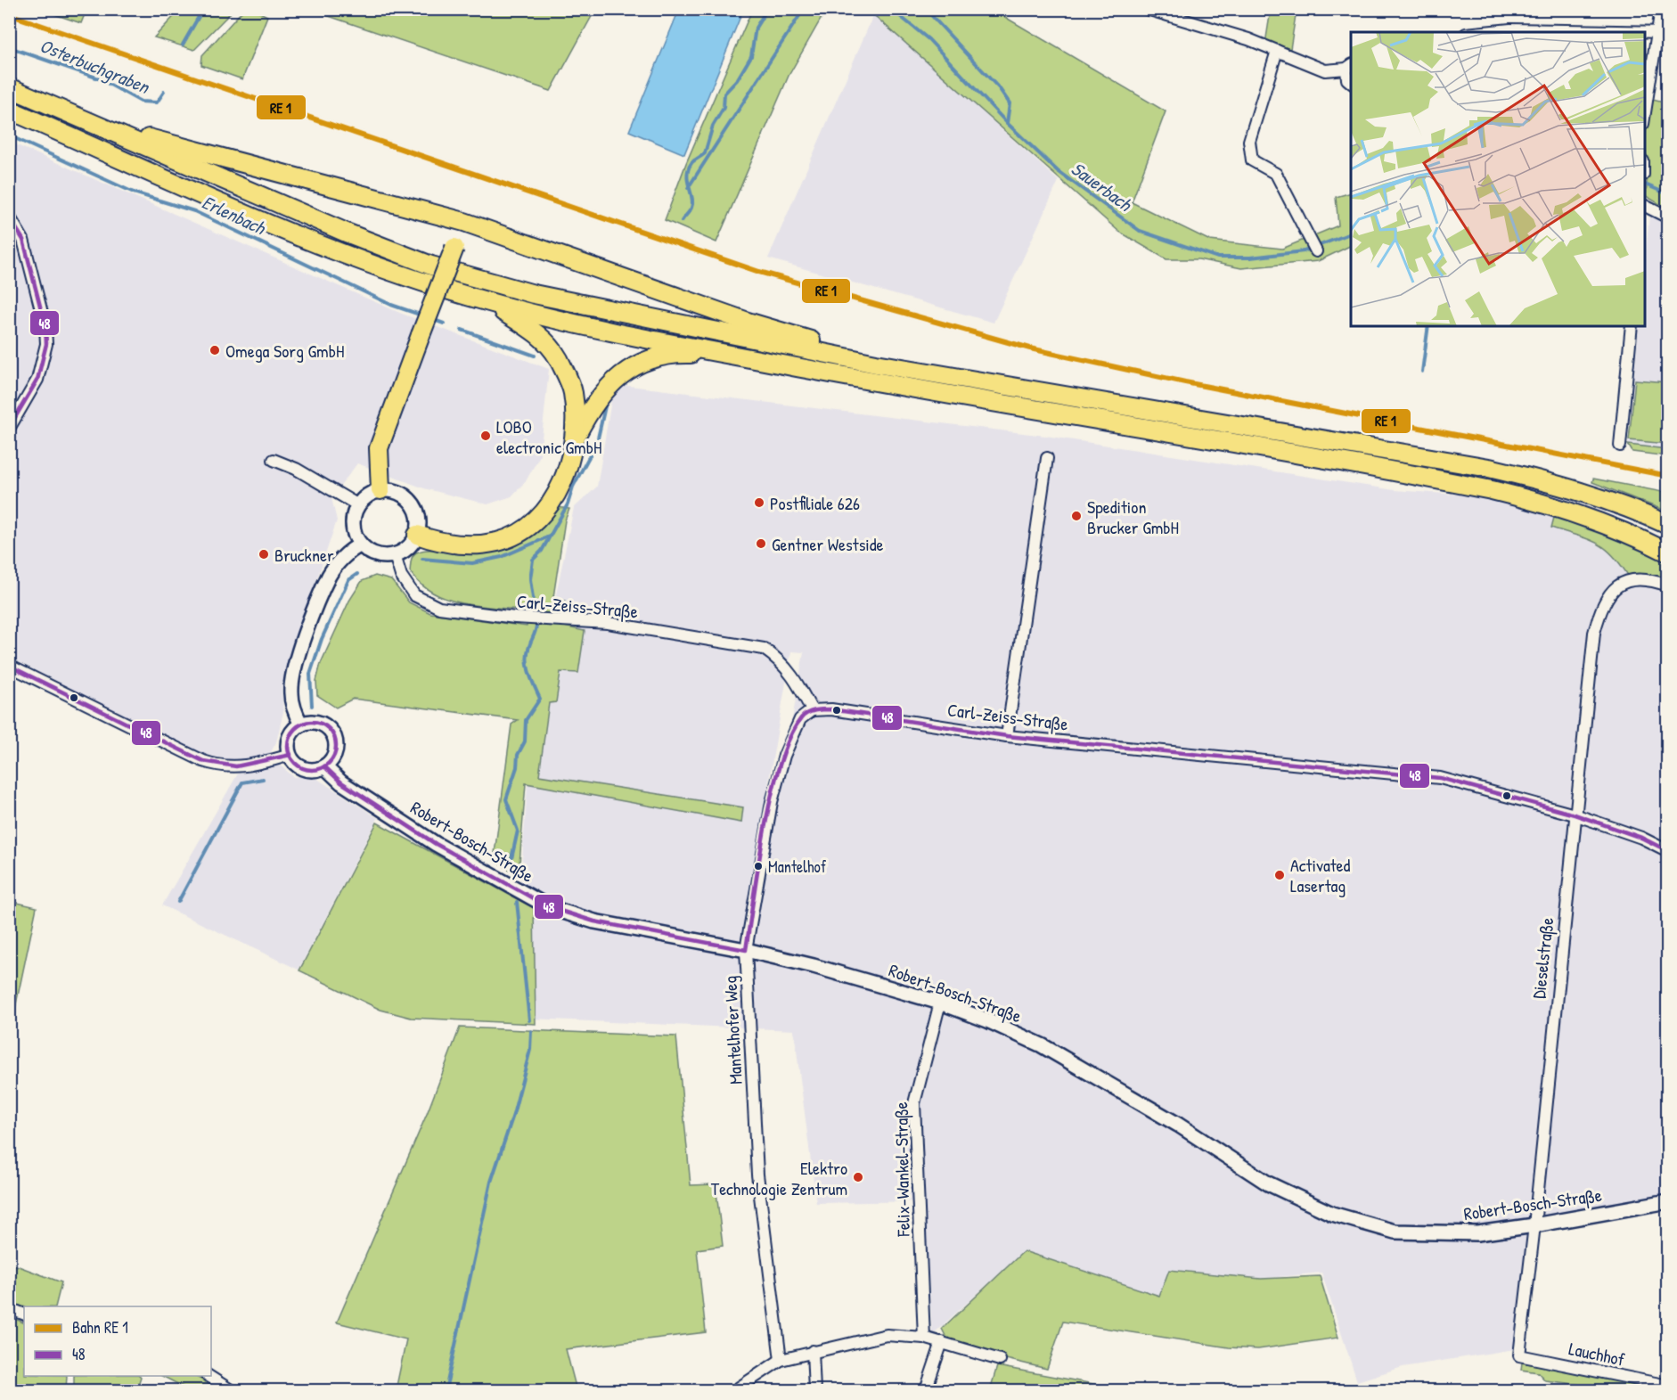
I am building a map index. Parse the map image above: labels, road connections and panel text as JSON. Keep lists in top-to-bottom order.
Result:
{
  "streets": {
    "street": [
      "Carl-Zeiss-Straße",
      "Robert-Bosch-Straße",
      "Dieselstraße",
      "Mantelhofer Weg",
      "Felix-Wankel-Straße",
      "Lauchhof"
    ]
  },
  "crossings": [
    ["Carl-Zeiss-Straße", "Dieselstraße"],
    ["Carl-Zeiss-Straße", "Mantelhofer Weg"],
    ["Robert-Bosch-Straße", "Dieselstraße"],
    ["Robert-Bosch-Straße", "Mantelhofer Weg"],
    ["Robert-Bosch-Straße", "Felix-Wankel-Straße"],
    ["Dieselstraße", "Lauchhof"]
  ],
  "water": ["Osterbuchgraben", "Sauerbach", "Erlenbach"],
  "places": [
    "Omega Sorg GmbH",
    "LOBO electronic GmbH",
    "Postfiliale 626",
    "Spedition Brucker GmbH",
    "Gentner Westside",
    "Bruckner",
    "Mantelhof",
    "Activated Lasertag",
    "Elektro Technologie Zentrum"
  ],
  "lines": ["transit line 48"],
  "legend": ["Bahn RE 1", "48"]
}
